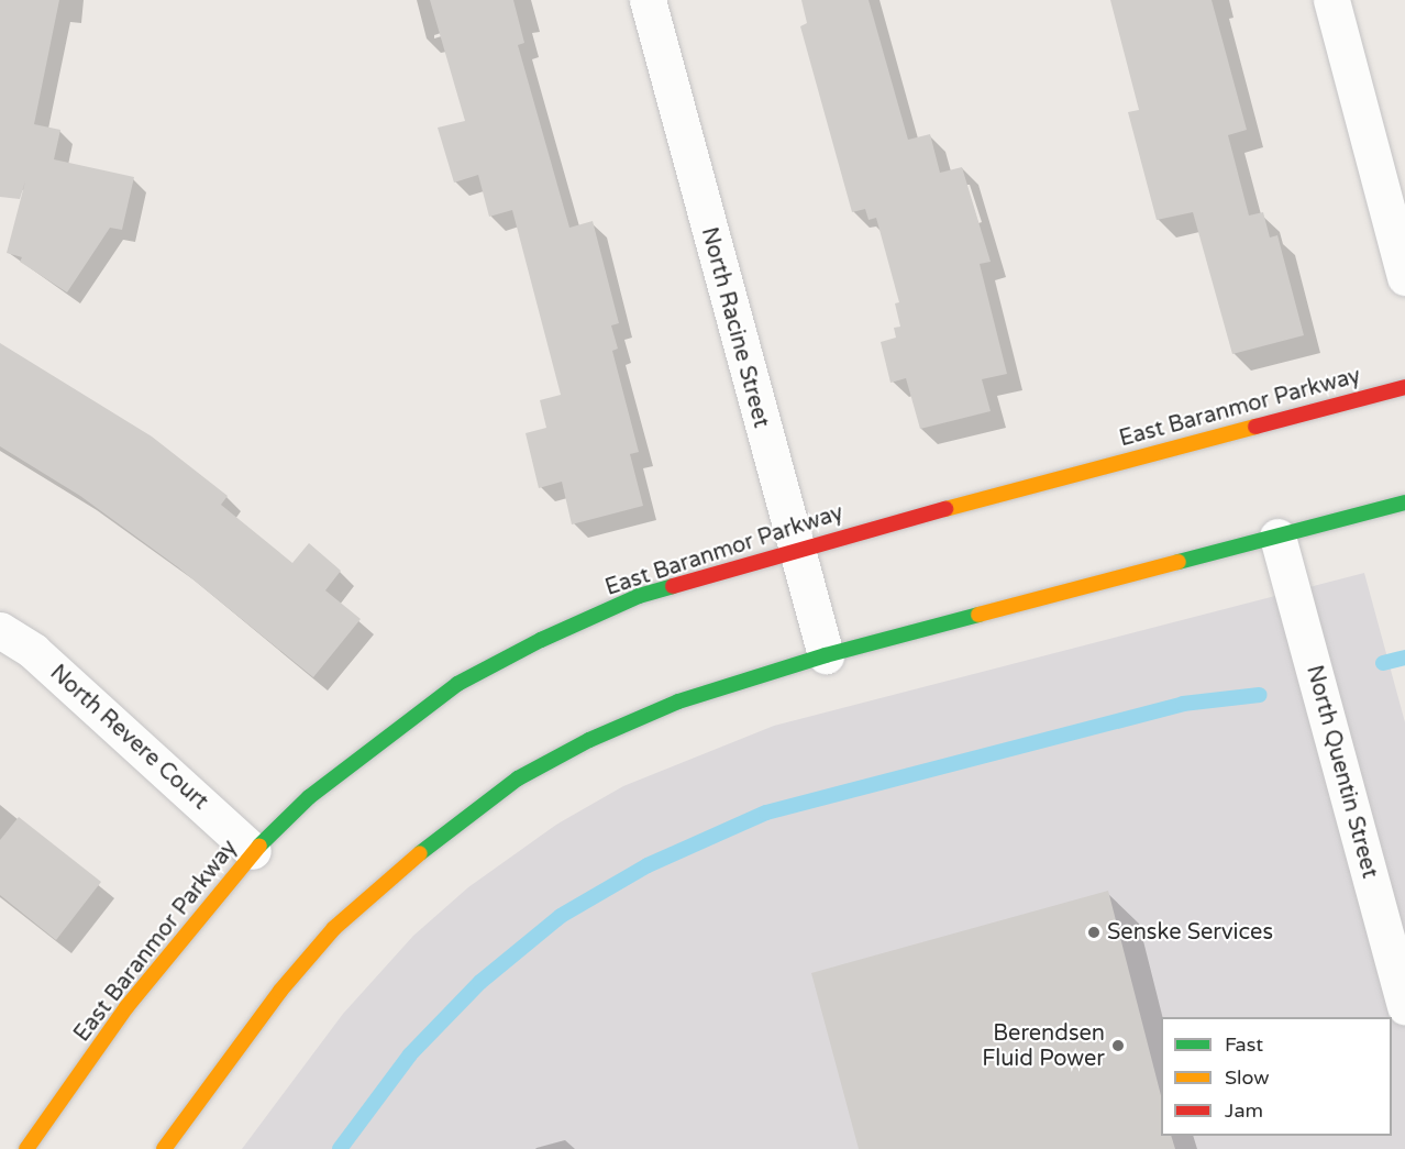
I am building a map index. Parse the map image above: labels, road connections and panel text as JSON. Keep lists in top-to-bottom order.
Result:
{
  "streets": {
    "street": [
      "North Racine Street",
      "East Baranmor Parkway",
      "North Revere Court",
      "North Quentin Street"
    ]
  },
  "crossings": [
    ["North Racine Street", "East Baranmor Parkway"],
    ["East Baranmor Parkway", "North Revere Court"]
  ],
  "places": ["Senske Services", "Berendsen Fluid Power"],
  "legend": ["Fast", "Slow", "Jam"]
}
